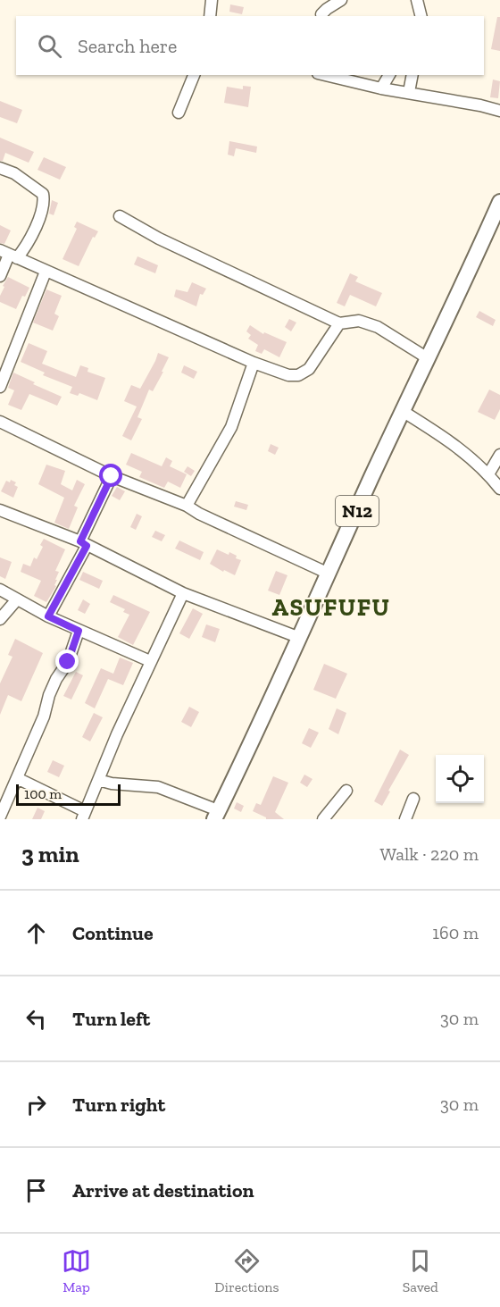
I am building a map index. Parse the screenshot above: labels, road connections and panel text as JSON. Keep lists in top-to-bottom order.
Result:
{
  "streets": {
    "highway": ["N12"]
  },
  "districts": ["ASUFUFU"],
  "scale_bar": "100 m",
  "page": {
    "search": "Search here",
    "scale": "100 m",
    "heading": ["3 min", "Walk · 220 m"],
    "list": [
      ["Continue", "160 m"],
      ["Turn left", "30 m"],
      ["Turn right", "30 m"],
      "Arrive at destination"
    ],
    "nav": ["Map", "Directions", "Saved"]
  }
}
